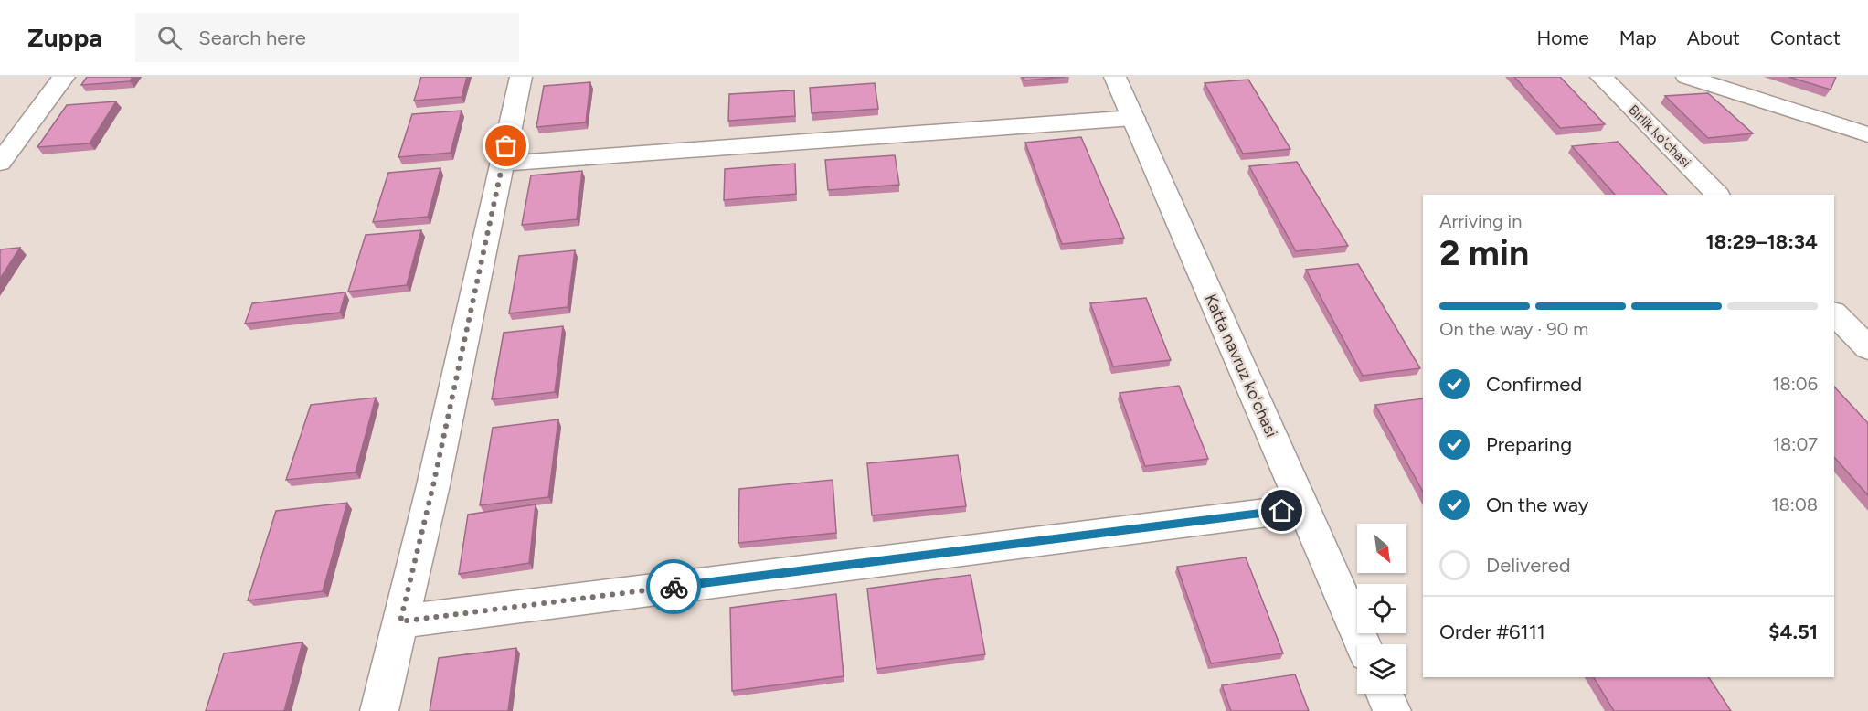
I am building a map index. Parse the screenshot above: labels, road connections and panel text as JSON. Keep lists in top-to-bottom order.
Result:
{
  "streets": {
    "street": ["Birlik ko'chasi", "Katta navruz ko'chasi"]
  },
  "north": "bottom right",
  "page": {
    "header": "Zuppa",
    "search": "Search here",
    "nav": [
      "Home",
      "Map",
      "About",
      "Contact"
    ],
    "heading": ["2 min", "Arriving in", "18:29–18:34"],
    "panel": ["Order #6111", "$4.51"],
    "bar": "On the way · 90 m",
    "list": [
      ["Confirmed", "18:06"],
      ["Preparing", "18:07"],
      ["On the way", "18:08"],
      "Delivered"
    ]
  }
}
